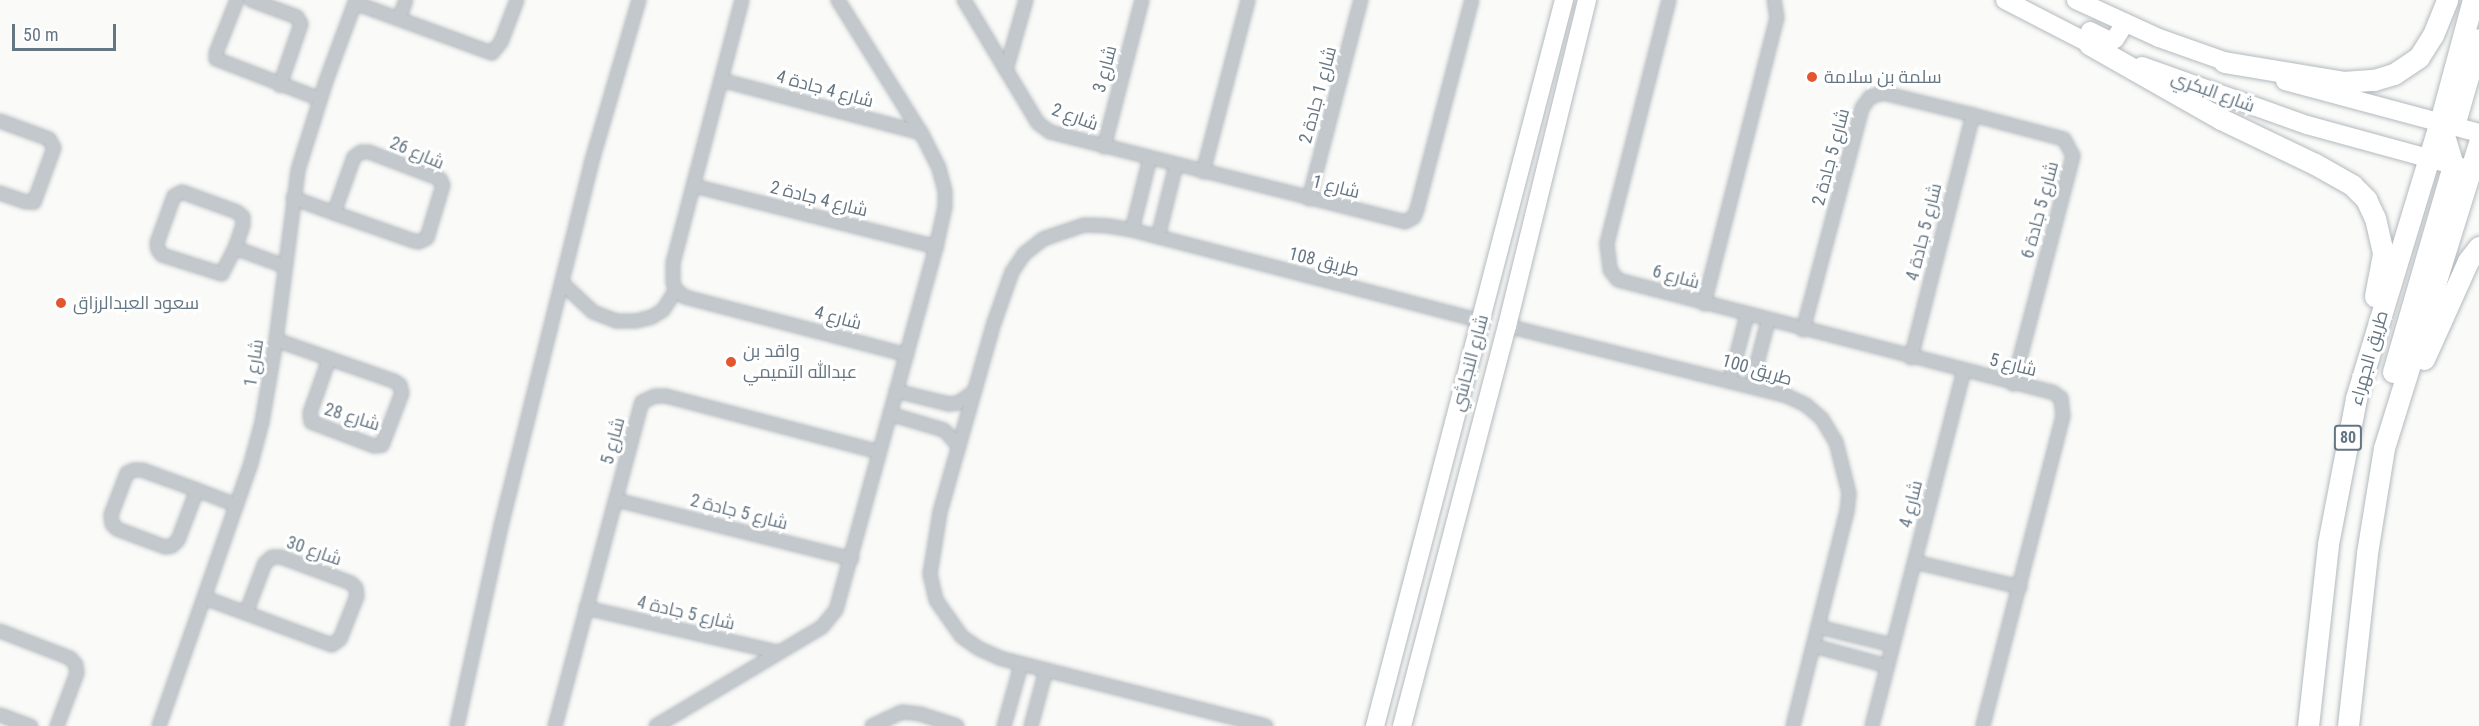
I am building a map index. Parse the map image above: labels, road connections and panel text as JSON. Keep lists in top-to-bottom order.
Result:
{
  "streets": {
    "highway": ["طريق الجهراء", "80"],
    "main road": ["شارع البكري", "شارع النجاشي"],
    "street": [
      "شارع 3",
      "شارع 4 جادة 4",
      "شارع 1 جادة 2",
      "شارع 2",
      "شارع 26",
      "شارع 5 جادة 2",
      "شارع 1",
      "شارع 4 جادة 2",
      "شارع 5 جادة 6",
      "شارع 5 جادة 4",
      "طريق 108",
      "شارع 6",
      "شارع 4",
      "شارع 5",
      "طريق 100",
      "شارع 28",
      "شارع 30"
    ]
  },
  "crossings": [
    ["شارع 3", "شارع 2"],
    ["شارع البكري", "طريق الجهراء"],
    ["شارع 1 جادة 2", "شارع 1"],
    ["شارع 2", "شارع 1"],
    ["شارع 26", "شارع 1"],
    ["شارع 5 جادة 2", "شارع 5 جادة 6"],
    ["شارع 5 جادة 2", "شارع 5 جادة 4"],
    ["شارع 5 جادة 2", "شارع 5"],
    ["شارع 1", "شارع 28"],
    ["شارع 1", "شارع 30"],
    ["شارع 5 جادة 6", "شارع 5 جادة 4"],
    ["شارع 5 جادة 6", "شارع 5"],
    ["شارع 5 جادة 4", "شارع 5"],
    ["طريق 108", "شارع النجاشي"],
    ["شارع 6", "شارع 5"],
    ["شارع 4", "شارع 5"],
    ["شارع النجاشي", "طريق 100"]
  ],
  "places": ["سلمة بن سلامة", "سعود العبدالرزاق", "واقد بن عبدالله التميمي"],
  "scale_bar": "50 m"
}
